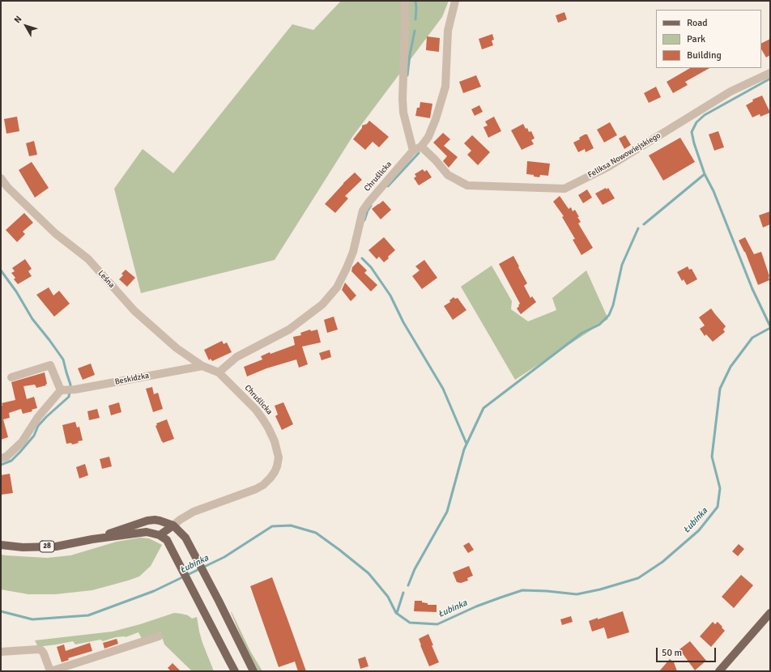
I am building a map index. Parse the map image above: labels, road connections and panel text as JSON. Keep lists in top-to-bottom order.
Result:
{
  "streets": {
    "main road": ["28"],
    "street": [
      "Feliksa Nowowiejskiego",
      "Chruślicka",
      "Leśna",
      "Beskidzka"
    ]
  },
  "crossings": [
    ["Feliksa Nowowiejskiego", "Chruślicka"],
    ["Chruślicka", "Leśna"],
    ["Chruślicka", "28"],
    ["Leśna", "Beskidzka"]
  ],
  "water": ["Łubinka"],
  "legend": ["Road", "Park", "Building"],
  "scale_bar": "50 m",
  "north": "top left"
}
